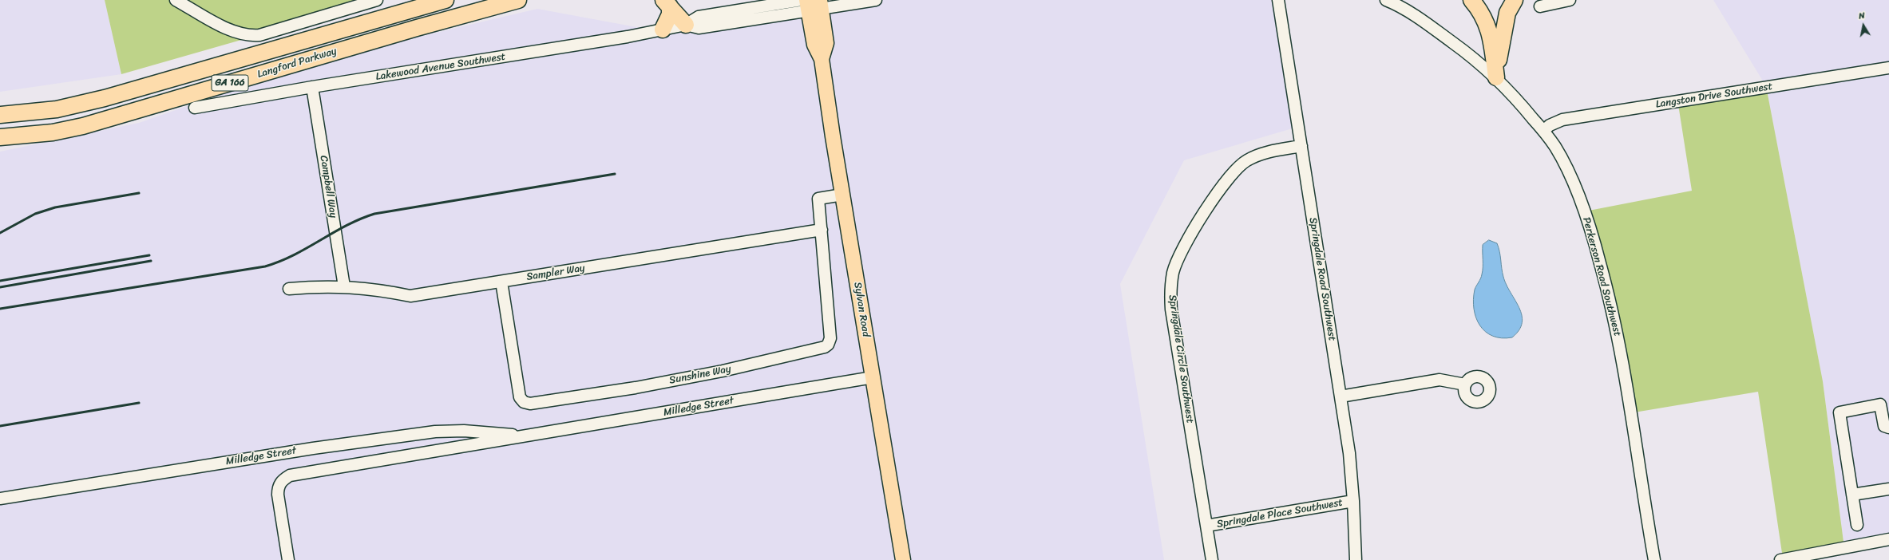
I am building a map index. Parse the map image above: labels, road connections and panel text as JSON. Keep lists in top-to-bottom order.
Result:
{
  "streets": {
    "highway": ["Langford Parkway", "GA 166"],
    "main road": ["Sylvan Road"],
    "street": [
      "Lakewood Avenue Southwest",
      "Langston Drive Southwest",
      "Campbell Way",
      "Sampler Way",
      "Perkerson Road Southwest",
      "Springdale Road Southwest",
      "Springdale Circle Southwest",
      "Sunshine Way",
      "Milledge Street",
      "Springdale Place Southwest"
    ]
  },
  "crossings": [
    ["Lakewood Avenue Southwest", "Campbell Way"],
    ["Lakewood Avenue Southwest", "Sylvan Road"],
    ["Langston Drive Southwest", "Perkerson Road Southwest"],
    ["Campbell Way", "Sampler Way"],
    ["Sampler Way", "Sunshine Way"],
    ["Springdale Road Southwest", "Springdale Circle Southwest"],
    ["Springdale Road Southwest", "Springdale Place Southwest"],
    ["Sylvan Road", "Sunshine Way"],
    ["Sylvan Road", "Milledge Street"],
    ["Springdale Circle Southwest", "Springdale Place Southwest"]
  ],
  "north": "top"
}
